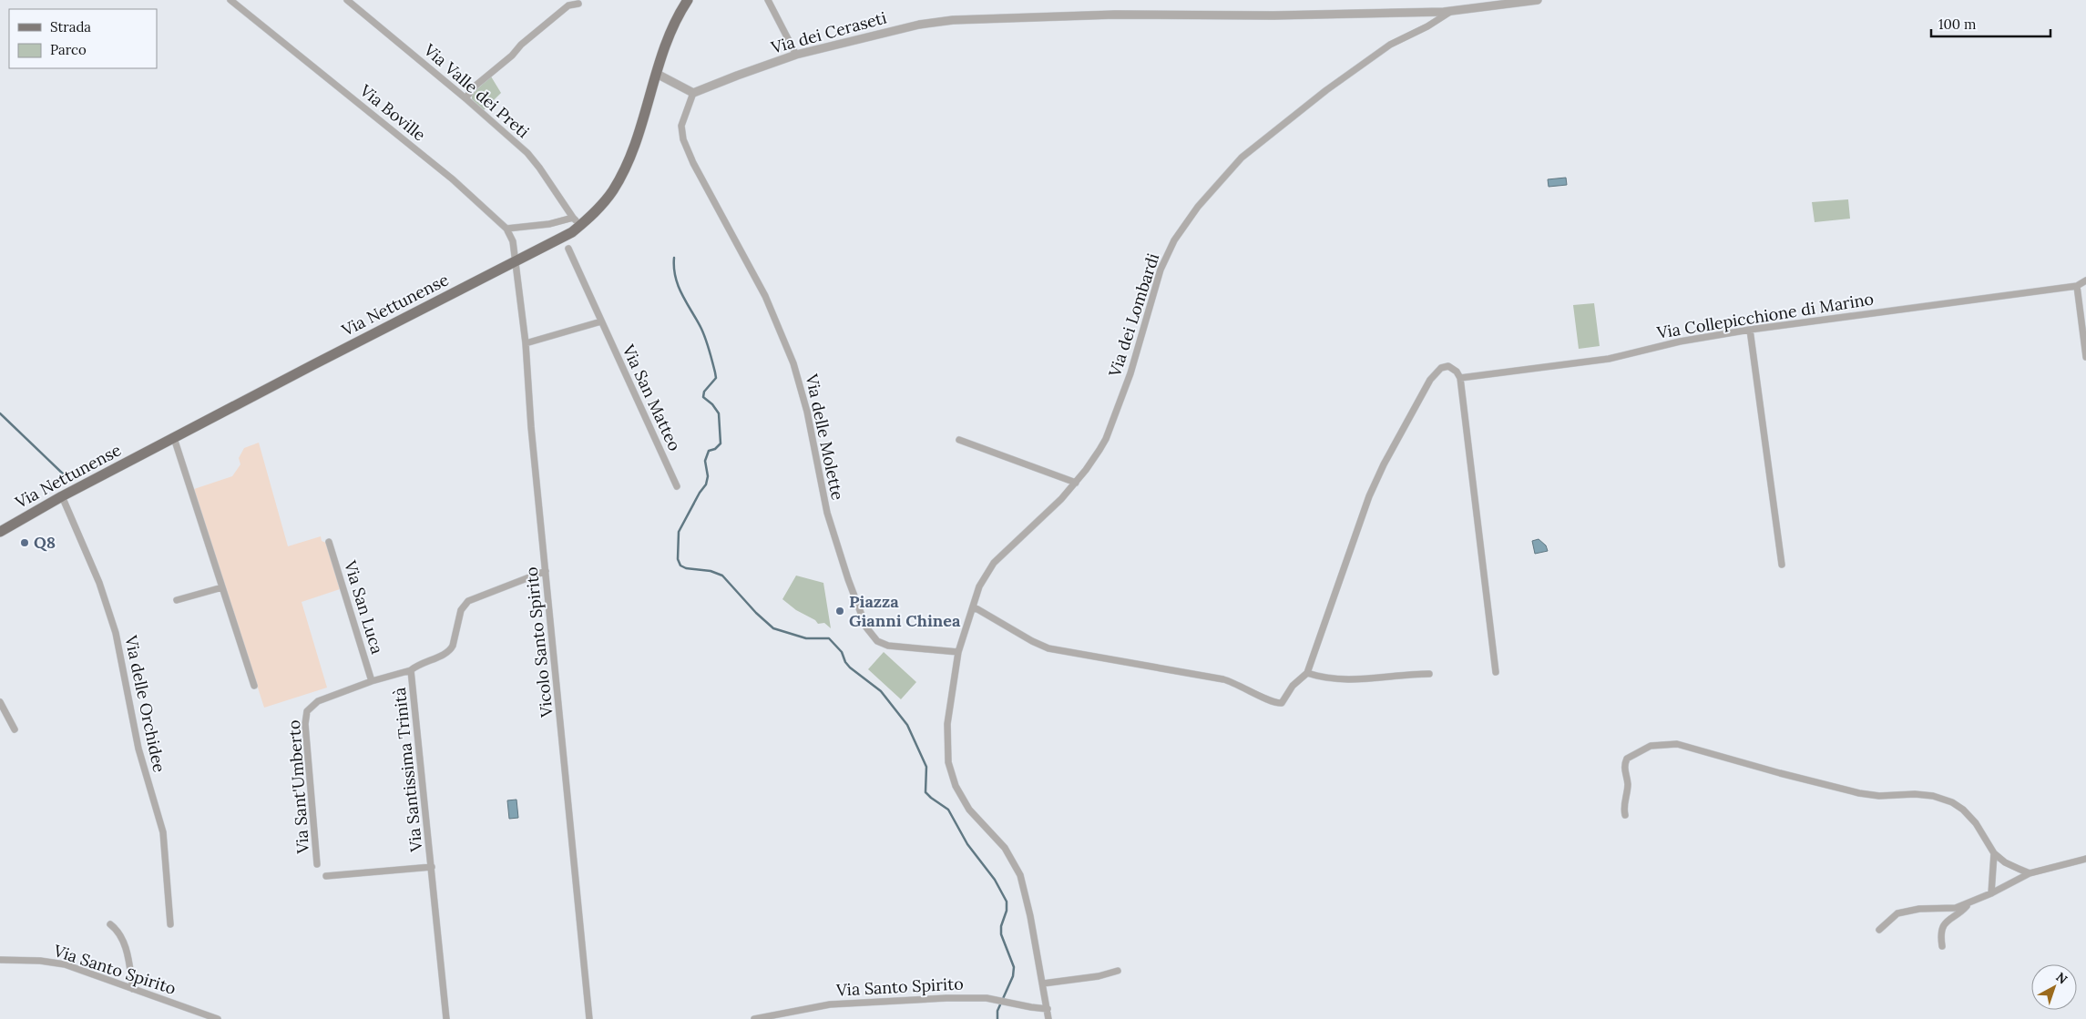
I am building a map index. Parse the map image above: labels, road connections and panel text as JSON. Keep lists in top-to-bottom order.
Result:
{
  "streets": {
    "main road": ["Via Nettunense"],
    "street": [
      "Via dei Ceraseti",
      "Via Valle dei Preti",
      "Via Boville",
      "Via dei Lombardi",
      "Via Collepicchione di Marino",
      "Via San Matteo",
      "Via delle Molette",
      "Via San Luca",
      "Vicolo Santo Spirito",
      "Via delle Orchidee",
      "Via Santissima Trinità",
      "Via Sant'Umberto",
      "Via Santo Spirito"
    ]
  },
  "crossings": [
    ["Via dei Ceraseti", "Via dei Lombardi"],
    ["Via dei Ceraseti", "Via delle Molette"],
    ["Via Valle dei Preti", "Via Nettunense"],
    ["Via Boville", "Via Nettunense"],
    ["Via Boville", "Vicolo Santo Spirito"],
    ["Via Nettunense", "Vicolo Santo Spirito"],
    ["Via Nettunense", "Via delle Orchidee"],
    ["Via dei Lombardi", "Via delle Molette"],
    ["Via dei Lombardi", "Via Santo Spirito"],
    ["Via San Luca", "Via Sant'Umberto"],
    ["Vicolo Santo Spirito", "Via Santissima Trinità"],
    ["Via Santissima Trinità", "Via Sant'Umberto"]
  ],
  "places": ["Q8", "Piazza Gianni Chinea"],
  "legend": ["Strada", "Parco"],
  "scale_bar": "100 m",
  "north": "top right"
}
